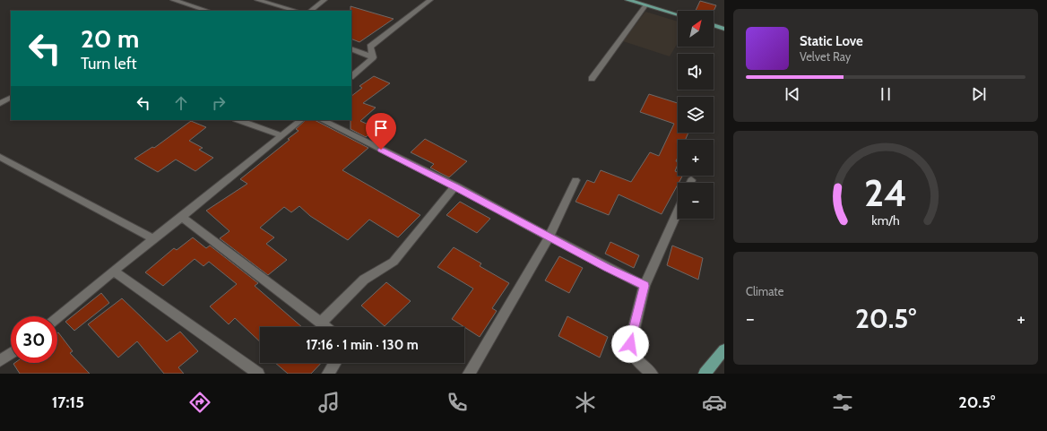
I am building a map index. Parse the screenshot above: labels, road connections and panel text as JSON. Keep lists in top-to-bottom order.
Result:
{
  "north": "top right",
  "page": {
    "map_buttons": ["+", "−"],
    "turn": ["20 m", "Turn left"],
    "song": ["Static Love", "Velvet Ray"],
    "tile": "Climate",
    "heat": ["−", "20.5°", "+"],
    "limit": "30",
    "trip": "17:16 · 1 min · 130 m",
    "tabs": ["17:15", "20.5°"],
    "gauge": ["24", "km/h"]
  }
}
